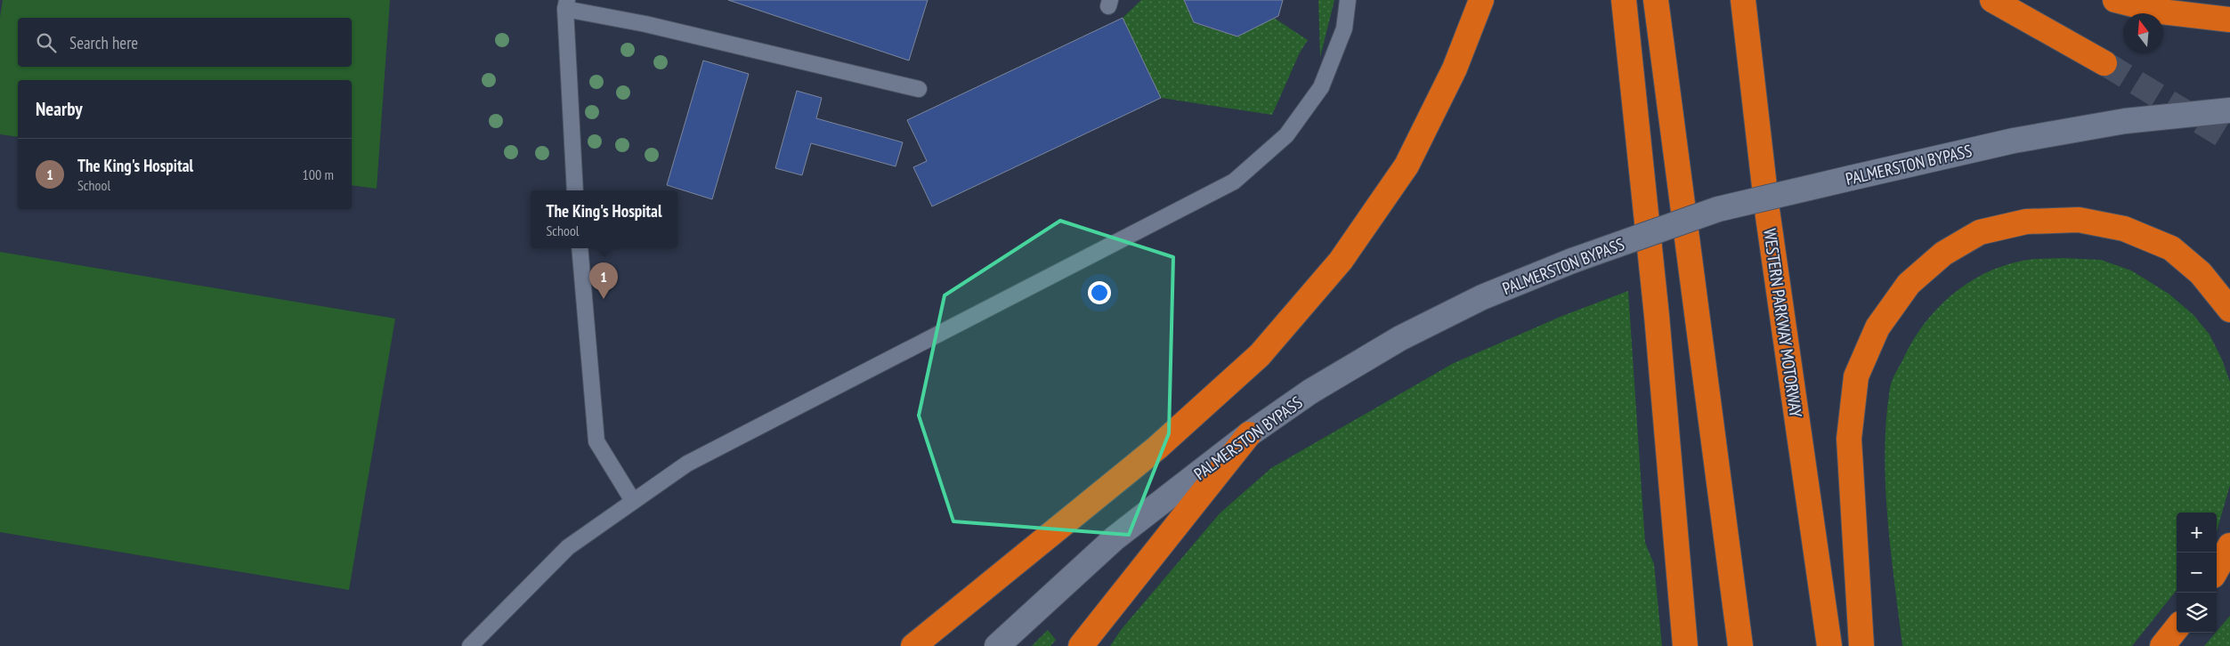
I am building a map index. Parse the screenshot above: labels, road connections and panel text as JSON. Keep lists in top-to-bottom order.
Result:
{
  "streets": {
    "highway": ["WESTERN PARKWAY MOTORWAY"],
    "main road": ["PALMERSTON BYPASS"]
  },
  "north": "top",
  "page": {
    "search": "Search here",
    "heading": "Nearby",
    "list": [
      {
        "mark": "1",
        "name": "The King's Hospital",
        "note": "School",
        "value": "100 m"
      }
    ],
    "popup": ["The King's Hospital", "School"],
    "pins": "1",
    "map_buttons": ["+", "−"]
  }
}
